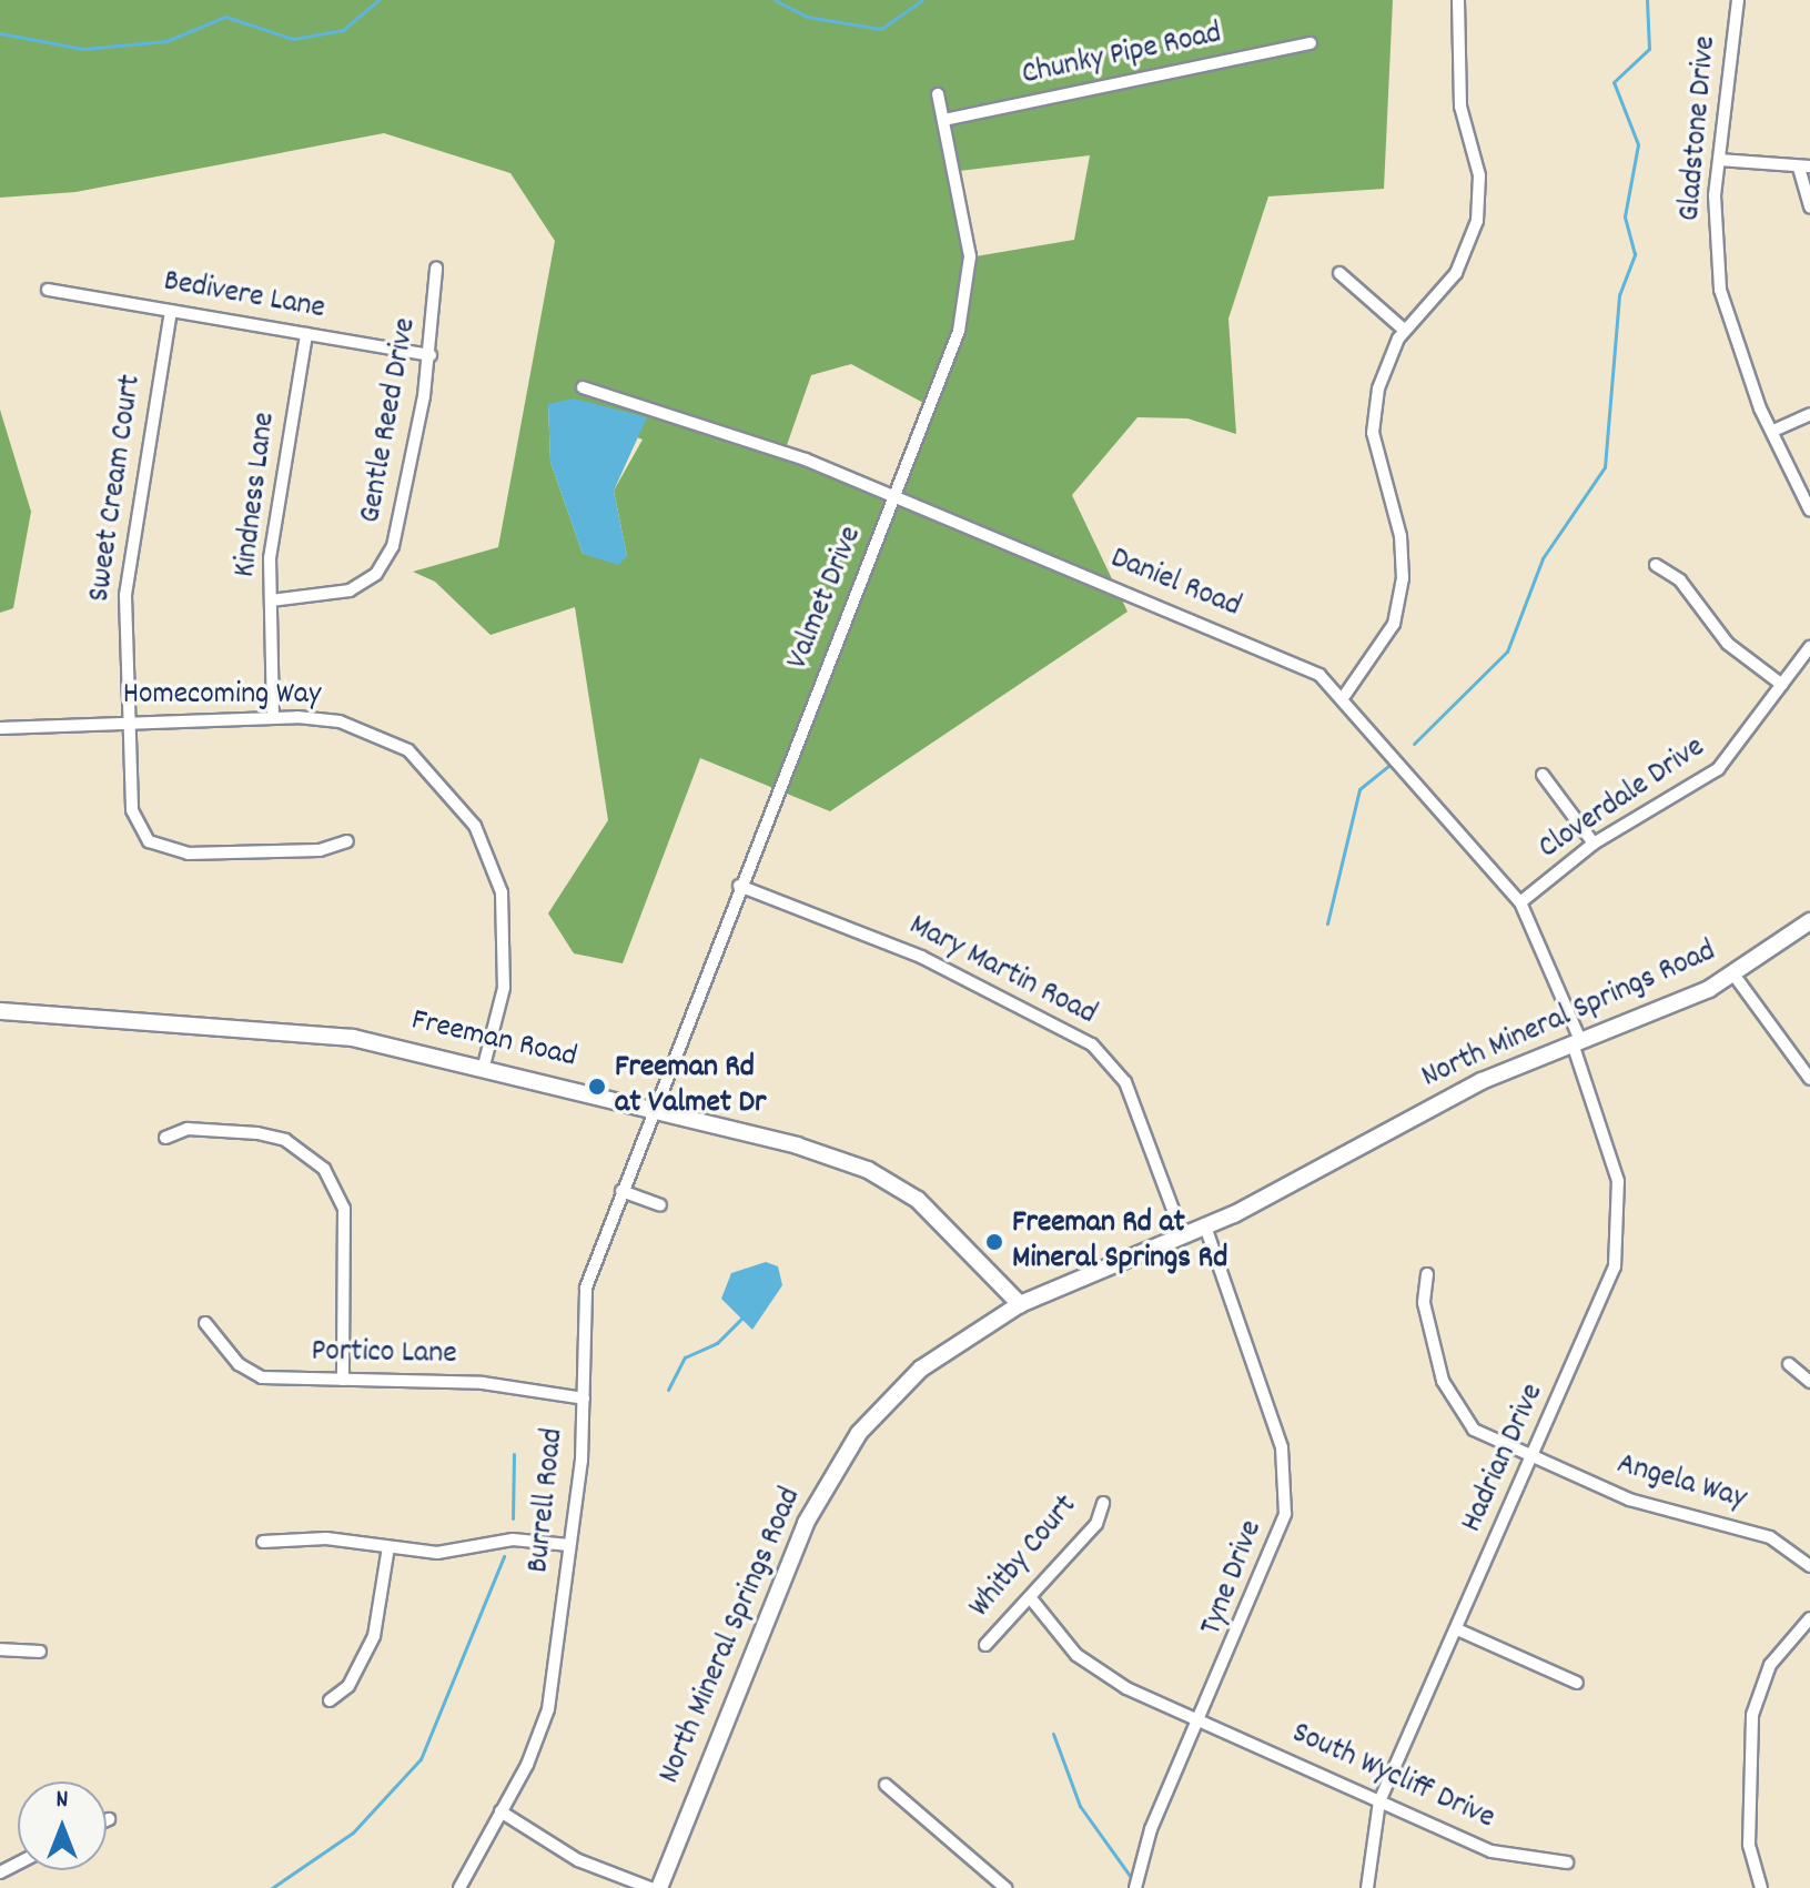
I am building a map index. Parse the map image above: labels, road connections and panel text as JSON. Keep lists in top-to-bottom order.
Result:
{
  "streets": {
    "street": [
      "Chunky Pipe Road",
      "Gladstone Drive",
      "Bedivere Lane",
      "Gentle Reed Drive",
      "Sweet Cream Court",
      "Kindness Lane",
      "Daniel Road",
      "Valmet Drive",
      "Homecoming Way",
      "Cloverdale Drive",
      "Mary Martin Road",
      "North Mineral Springs Road",
      "Freeman Road",
      "Portico Lane",
      "Hadrian Drive",
      "Angela Way",
      "Burrell Road",
      "Whitby Court",
      "Tyne Drive",
      "South Wycliff Drive"
    ]
  },
  "crossings": [
    ["Chunky Pipe Road", "Valmet Drive"],
    ["Bedivere Lane", "Gentle Reed Drive"],
    ["Bedivere Lane", "Sweet Cream Court"],
    ["Bedivere Lane", "Kindness Lane"],
    ["Gentle Reed Drive", "Kindness Lane"],
    ["Sweet Cream Court", "Homecoming Way"],
    ["Kindness Lane", "Homecoming Way"],
    ["Daniel Road", "Valmet Drive"],
    ["Daniel Road", "Cloverdale Drive"],
    ["Daniel Road", "North Mineral Springs Road"],
    ["Daniel Road", "Hadrian Drive"],
    ["Valmet Drive", "Mary Martin Road"],
    ["Valmet Drive", "Freeman Road"],
    ["Valmet Drive", "Burrell Road"],
    ["Homecoming Way", "Freeman Road"],
    ["Mary Martin Road", "North Mineral Springs Road"],
    ["North Mineral Springs Road", "Freeman Road"],
    ["North Mineral Springs Road", "Hadrian Drive"],
    ["North Mineral Springs Road", "Tyne Drive"],
    ["Freeman Road", "Burrell Road"],
    ["Portico Lane", "Burrell Road"],
    ["Hadrian Drive", "Angela Way"],
    ["Hadrian Drive", "South Wycliff Drive"],
    ["Whitby Court", "South Wycliff Drive"],
    ["Tyne Drive", "South Wycliff Drive"]
  ],
  "places": ["Freeman Rd at Valmet Dr", "Freeman Rd at Mineral Springs Rd"],
  "north": "top"
}
